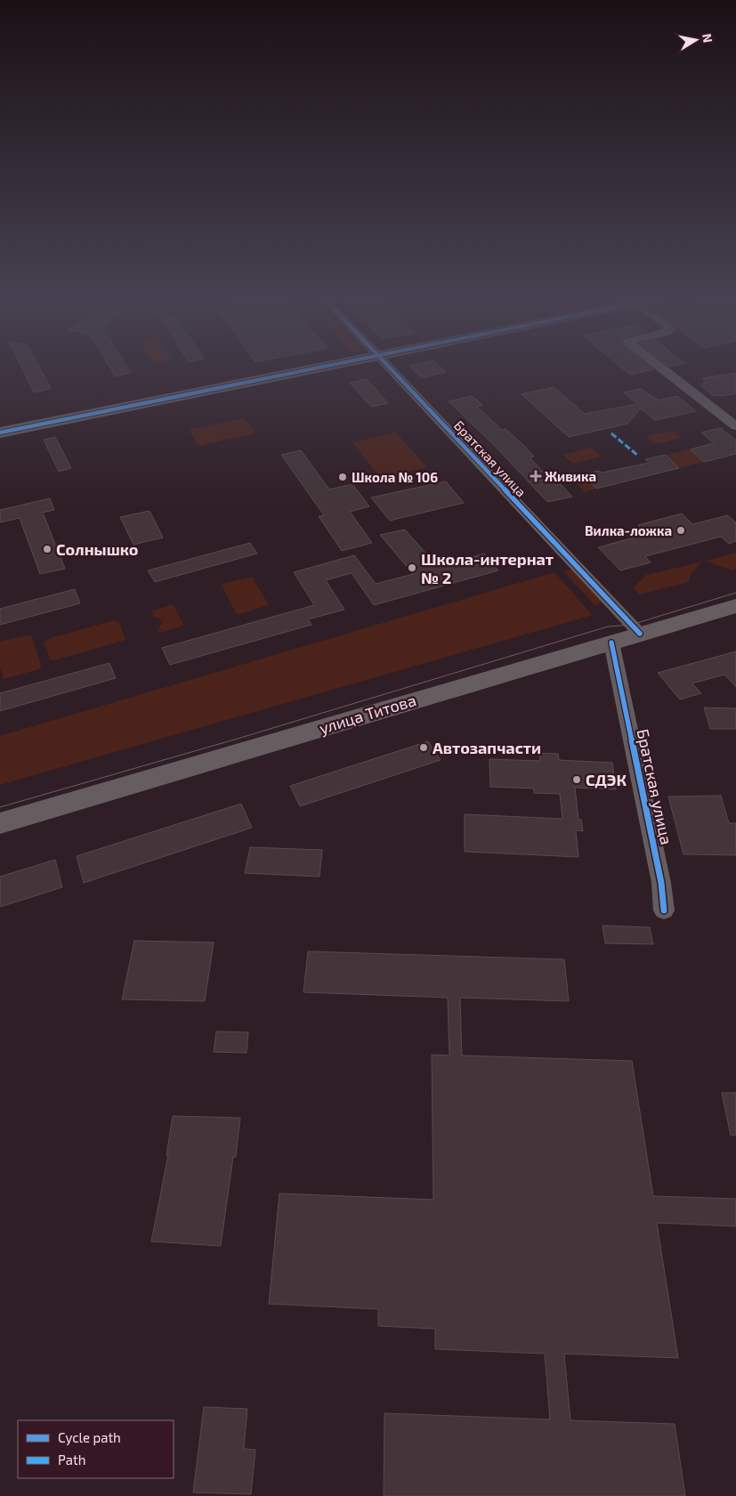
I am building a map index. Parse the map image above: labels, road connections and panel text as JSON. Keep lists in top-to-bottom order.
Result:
{
  "streets": {
    "main road": ["улица Титова"],
    "street": ["Братская улица"]
  },
  "crossings": [
    ["Братская улица", "улица Титова"]
  ],
  "places": {
    "health": ["Живика"],
    "other": [
      "Школа № 106",
      "Вилка-ложка",
      "Солнышко",
      "Школа-интернат № 2",
      "Автозапчасти",
      "СДЭК"
    ]
  },
  "legend": ["Cycle path", "Path"],
  "north": "right"
}
